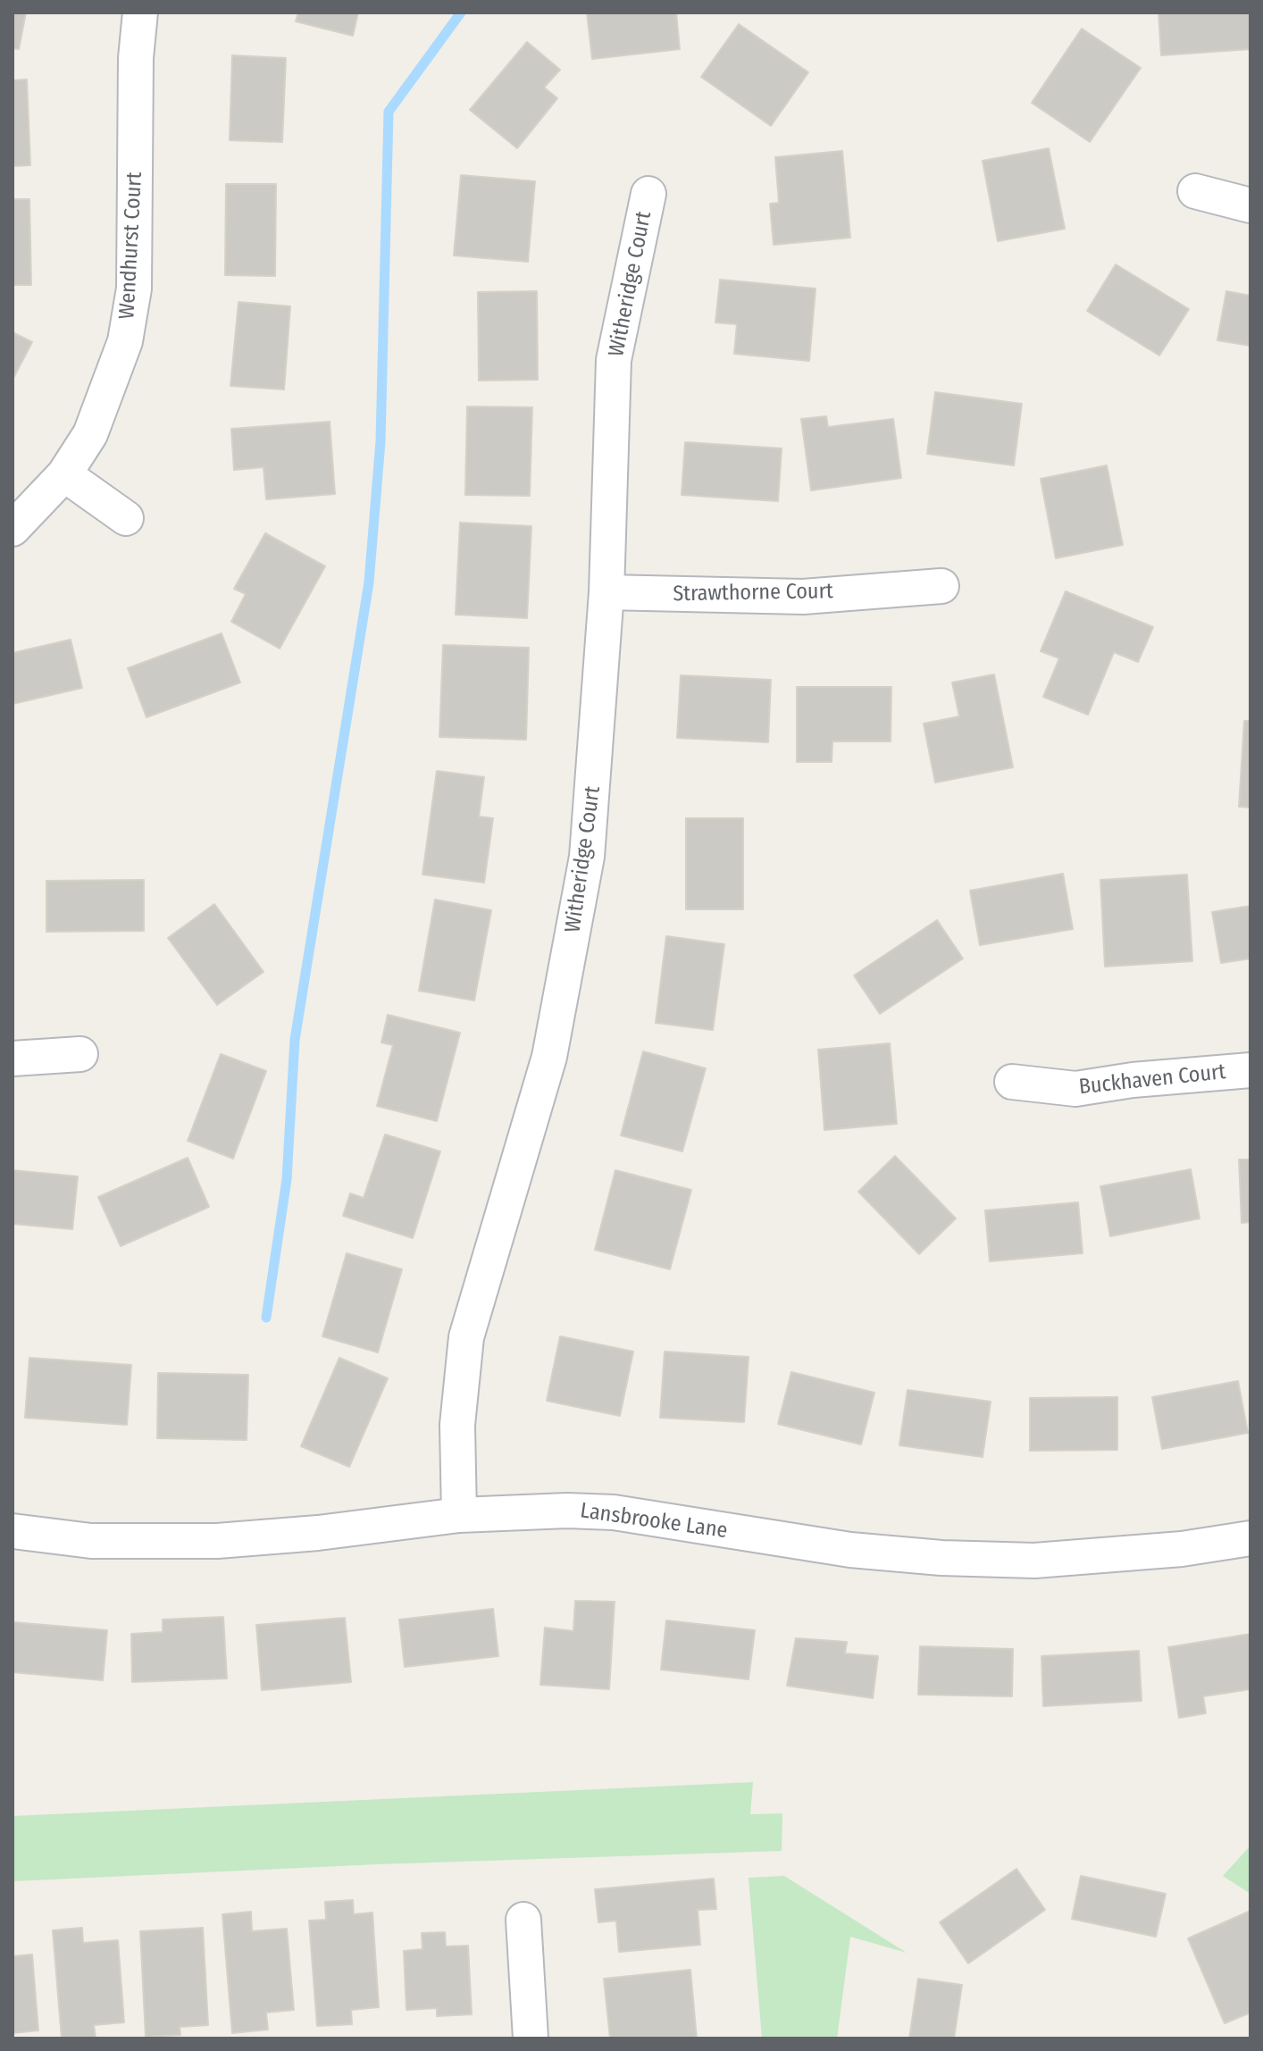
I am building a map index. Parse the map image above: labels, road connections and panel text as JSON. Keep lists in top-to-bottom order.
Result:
{
  "streets": {
    "street": [
      "Wendhurst Court",
      "Witheridge Court",
      "Strawthorne Court",
      "Buckhaven Court",
      "Lansbrooke Lane"
    ]
  },
  "crossings": [
    ["Witheridge Court", "Strawthorne Court"],
    ["Witheridge Court", "Lansbrooke Lane"]
  ]
}
